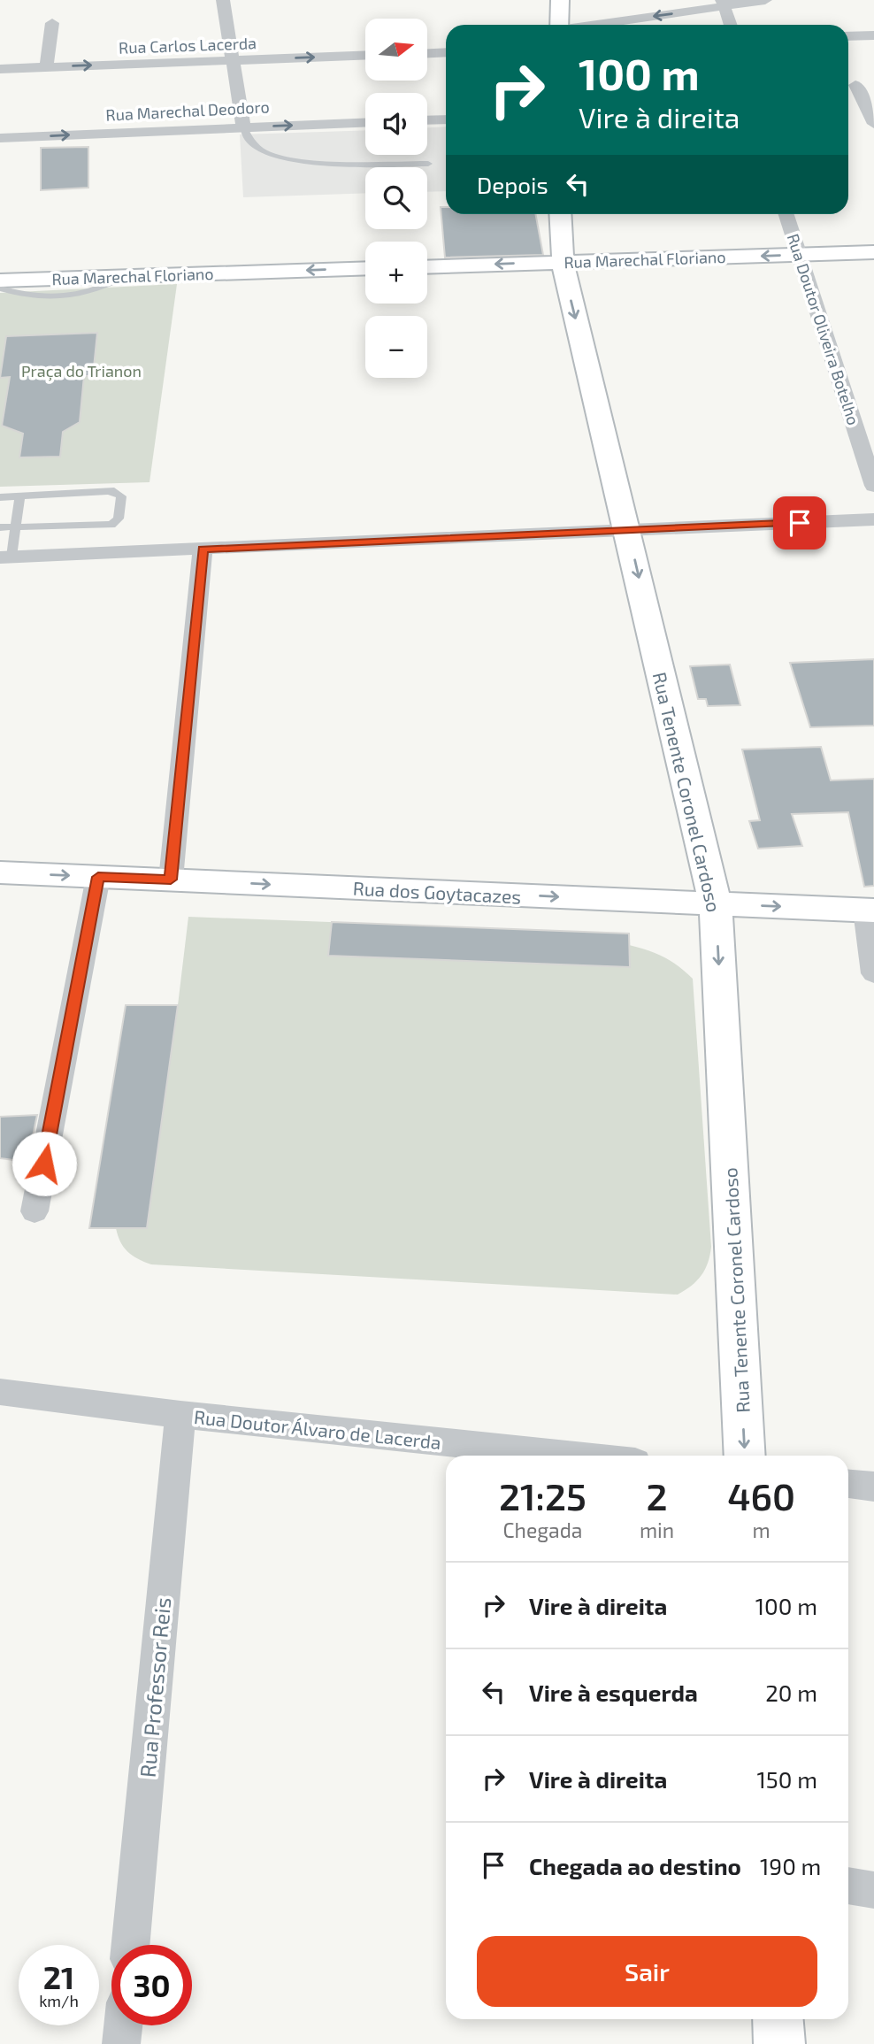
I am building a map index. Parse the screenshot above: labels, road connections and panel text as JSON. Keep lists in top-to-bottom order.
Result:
{
  "streets": {
    "main road": ["Rua Marechal Floriano", "Rua Tenente Coronel Cardoso", "Rua dos Goytacazes"],
    "street": [
      "Rua Carlos Lacerda",
      "Rua Marechal Deodoro",
      "Rua Doutor Oliveira Botelho",
      "Rua Doutor Álvaro de Lacerda",
      "Rua Professor Reis"
    ]
  },
  "crossings": [
    ["Rua Marechal Floriano", "Rua Doutor Oliveira Botelho"],
    ["Rua Marechal Floriano", "Rua Tenente Coronel Cardoso"],
    ["Rua Tenente Coronel Cardoso", "Rua dos Goytacazes"],
    ["Rua Doutor Álvaro de Lacerda", "Rua Professor Reis"]
  ],
  "one_way": [
    "Rua Carlos Lacerda",
    "Rua Marechal Deodoro",
    "Rua Marechal Floriano",
    "Rua Tenente Coronel Cardoso",
    "Rua dos Goytacazes"
  ],
  "parks": ["Praça do Trianon"],
  "north": "right",
  "page": {
    "map_buttons": ["+", "−"],
    "turn": ["100 m", "Vire à direita"],
    "then": "Depois",
    "eta": [
      "21:25",
      "Chegada",
      "2",
      "min",
      "460",
      "m"
    ],
    "list": [
      {
        "name": "Vire à direita",
        "value": "100 m"
      },
      {
        "name": "Vire à esquerda",
        "value": "20 m"
      },
      {
        "name": "Vire à direita",
        "value": "150 m"
      },
      {
        "name": "Chegada ao destino",
        "value": "190 m"
      }
    ],
    "buttons": "Sair",
    "speed": "21 km/h",
    "limit": "30"
  }
}
